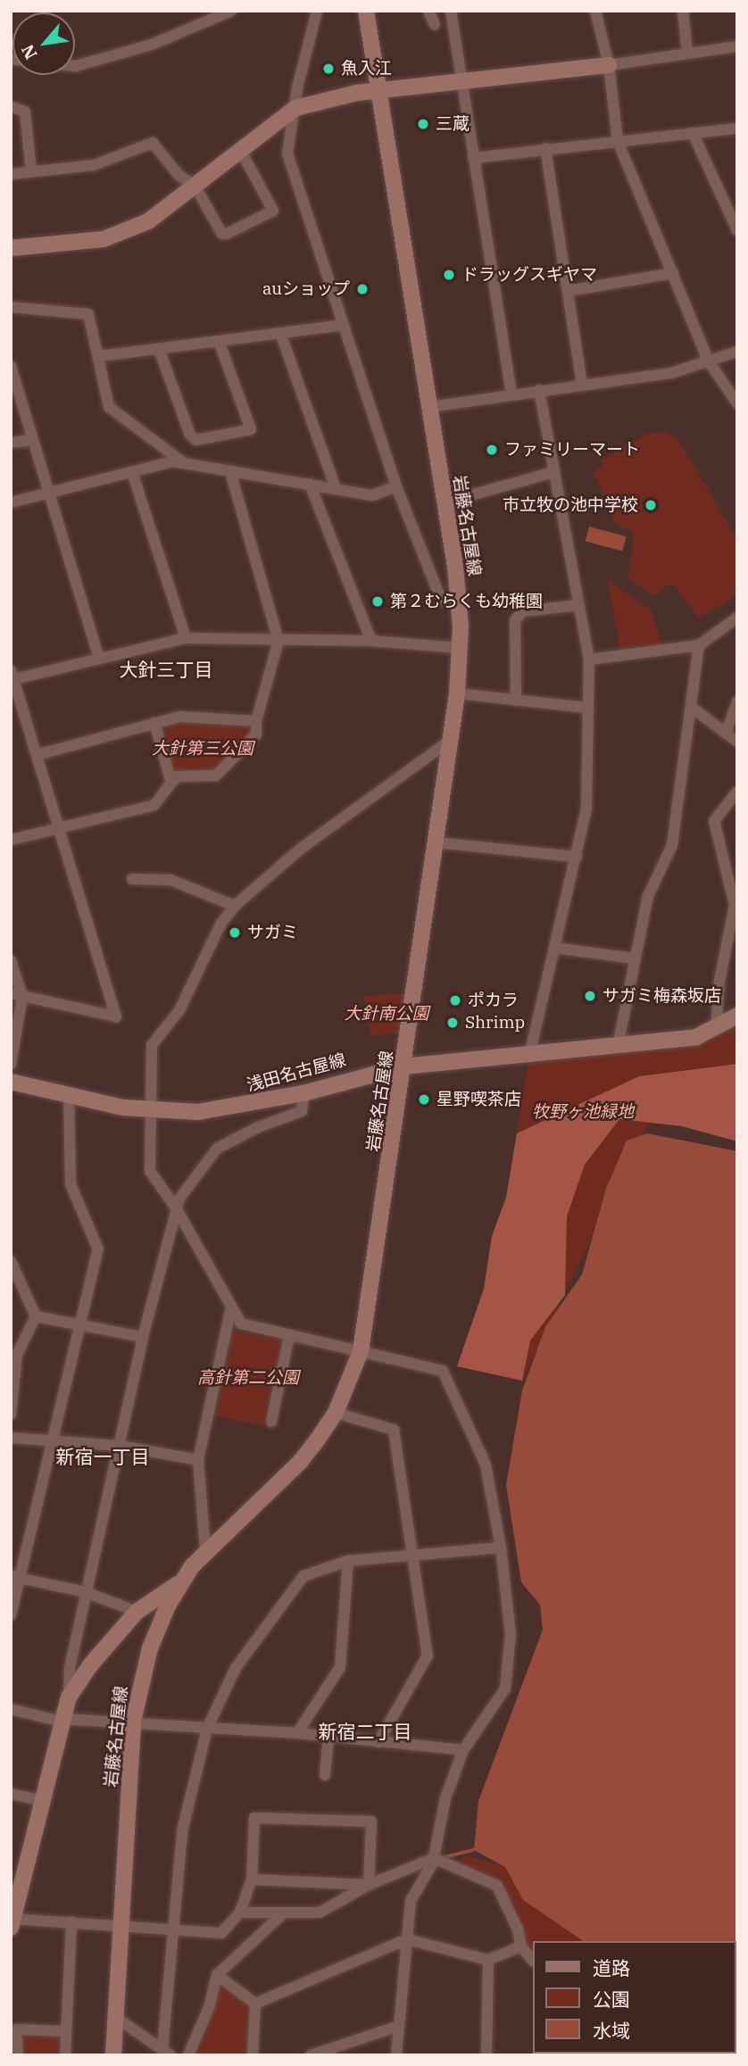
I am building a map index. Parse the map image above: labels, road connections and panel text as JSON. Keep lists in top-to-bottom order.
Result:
{
  "streets": {
    "main road": ["岩藤名古屋線", "浅田名古屋線"]
  },
  "crossings": [
    ["岩藤名古屋線", "浅田名古屋線"]
  ],
  "districts": ["大針三丁目", "新宿一丁目", "新宿二丁目"],
  "parks": [
    "大針第三公園",
    "大針南公園",
    "牧野ヶ池緑地",
    "高針第二公園"
  ],
  "places": [
    "魚入江",
    "三蔵",
    "ドラッグスギヤマ",
    "auショップ",
    "ファミリーマート",
    "市立牧の池中学校",
    "第２むらくも幼稚園",
    "サガミ",
    "サガミ梅森坂店",
    "ポカラ",
    "Shrimp",
    "星野喫茶店"
  ],
  "legend": ["道路", "公園", "水域"],
  "north": "bottom left"
}
